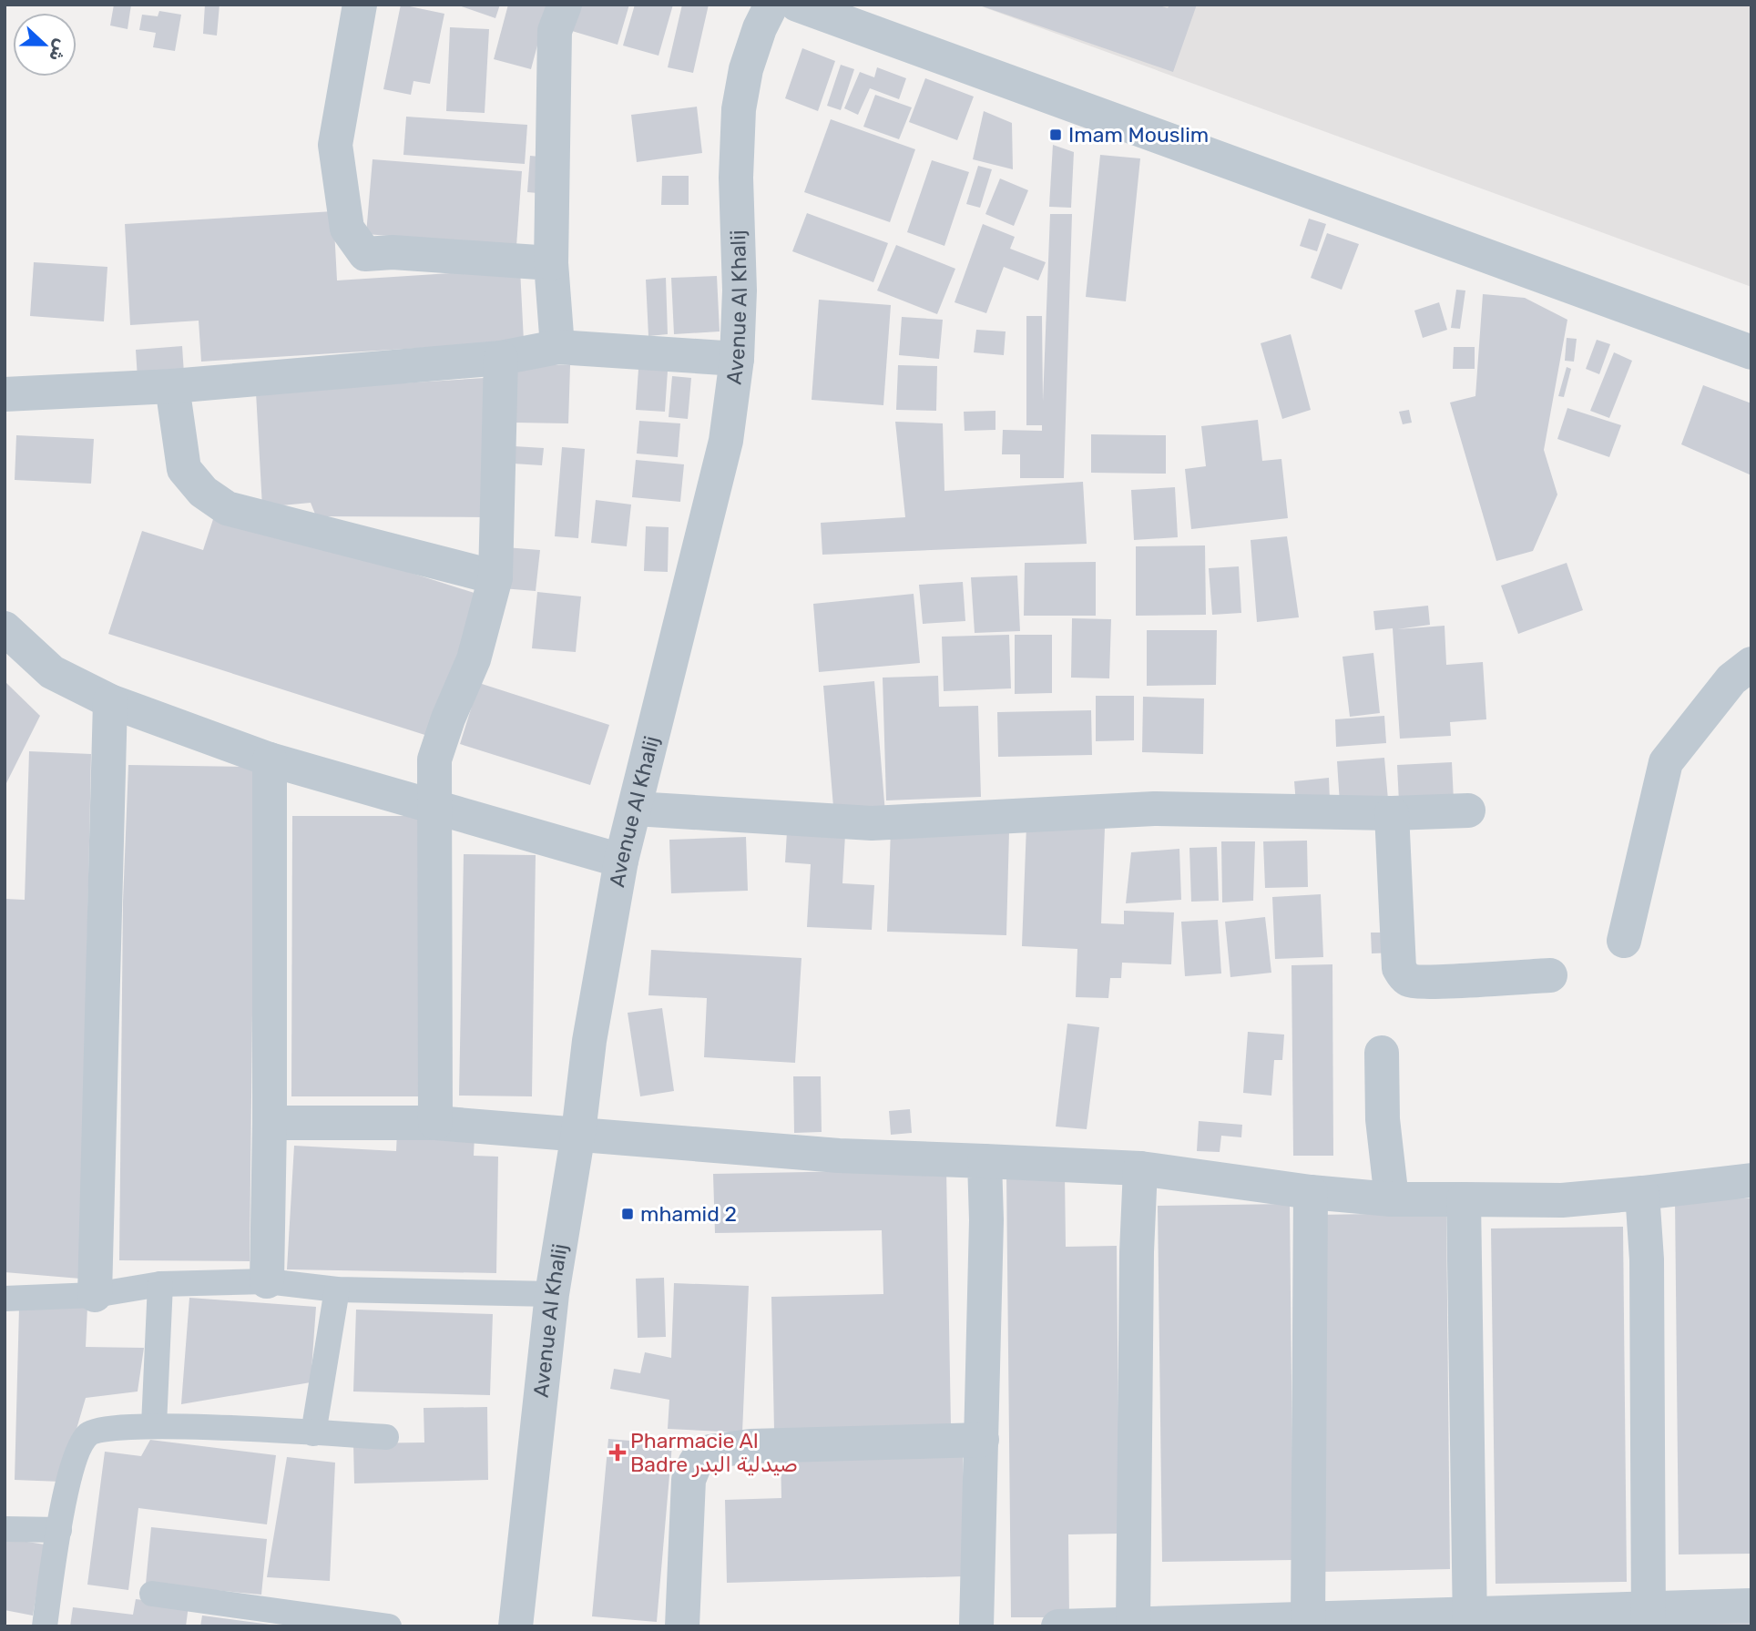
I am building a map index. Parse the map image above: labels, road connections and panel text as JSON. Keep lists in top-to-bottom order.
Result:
{
  "streets": {
    "street": ["Avenue Al Khalij"]
  },
  "places": {
    "transit": ["Imam Mouslim", "mhamid 2"],
    "health": ["Pharmacie Al Badre صيدلية البدر"]
  },
  "north": "right"
}
